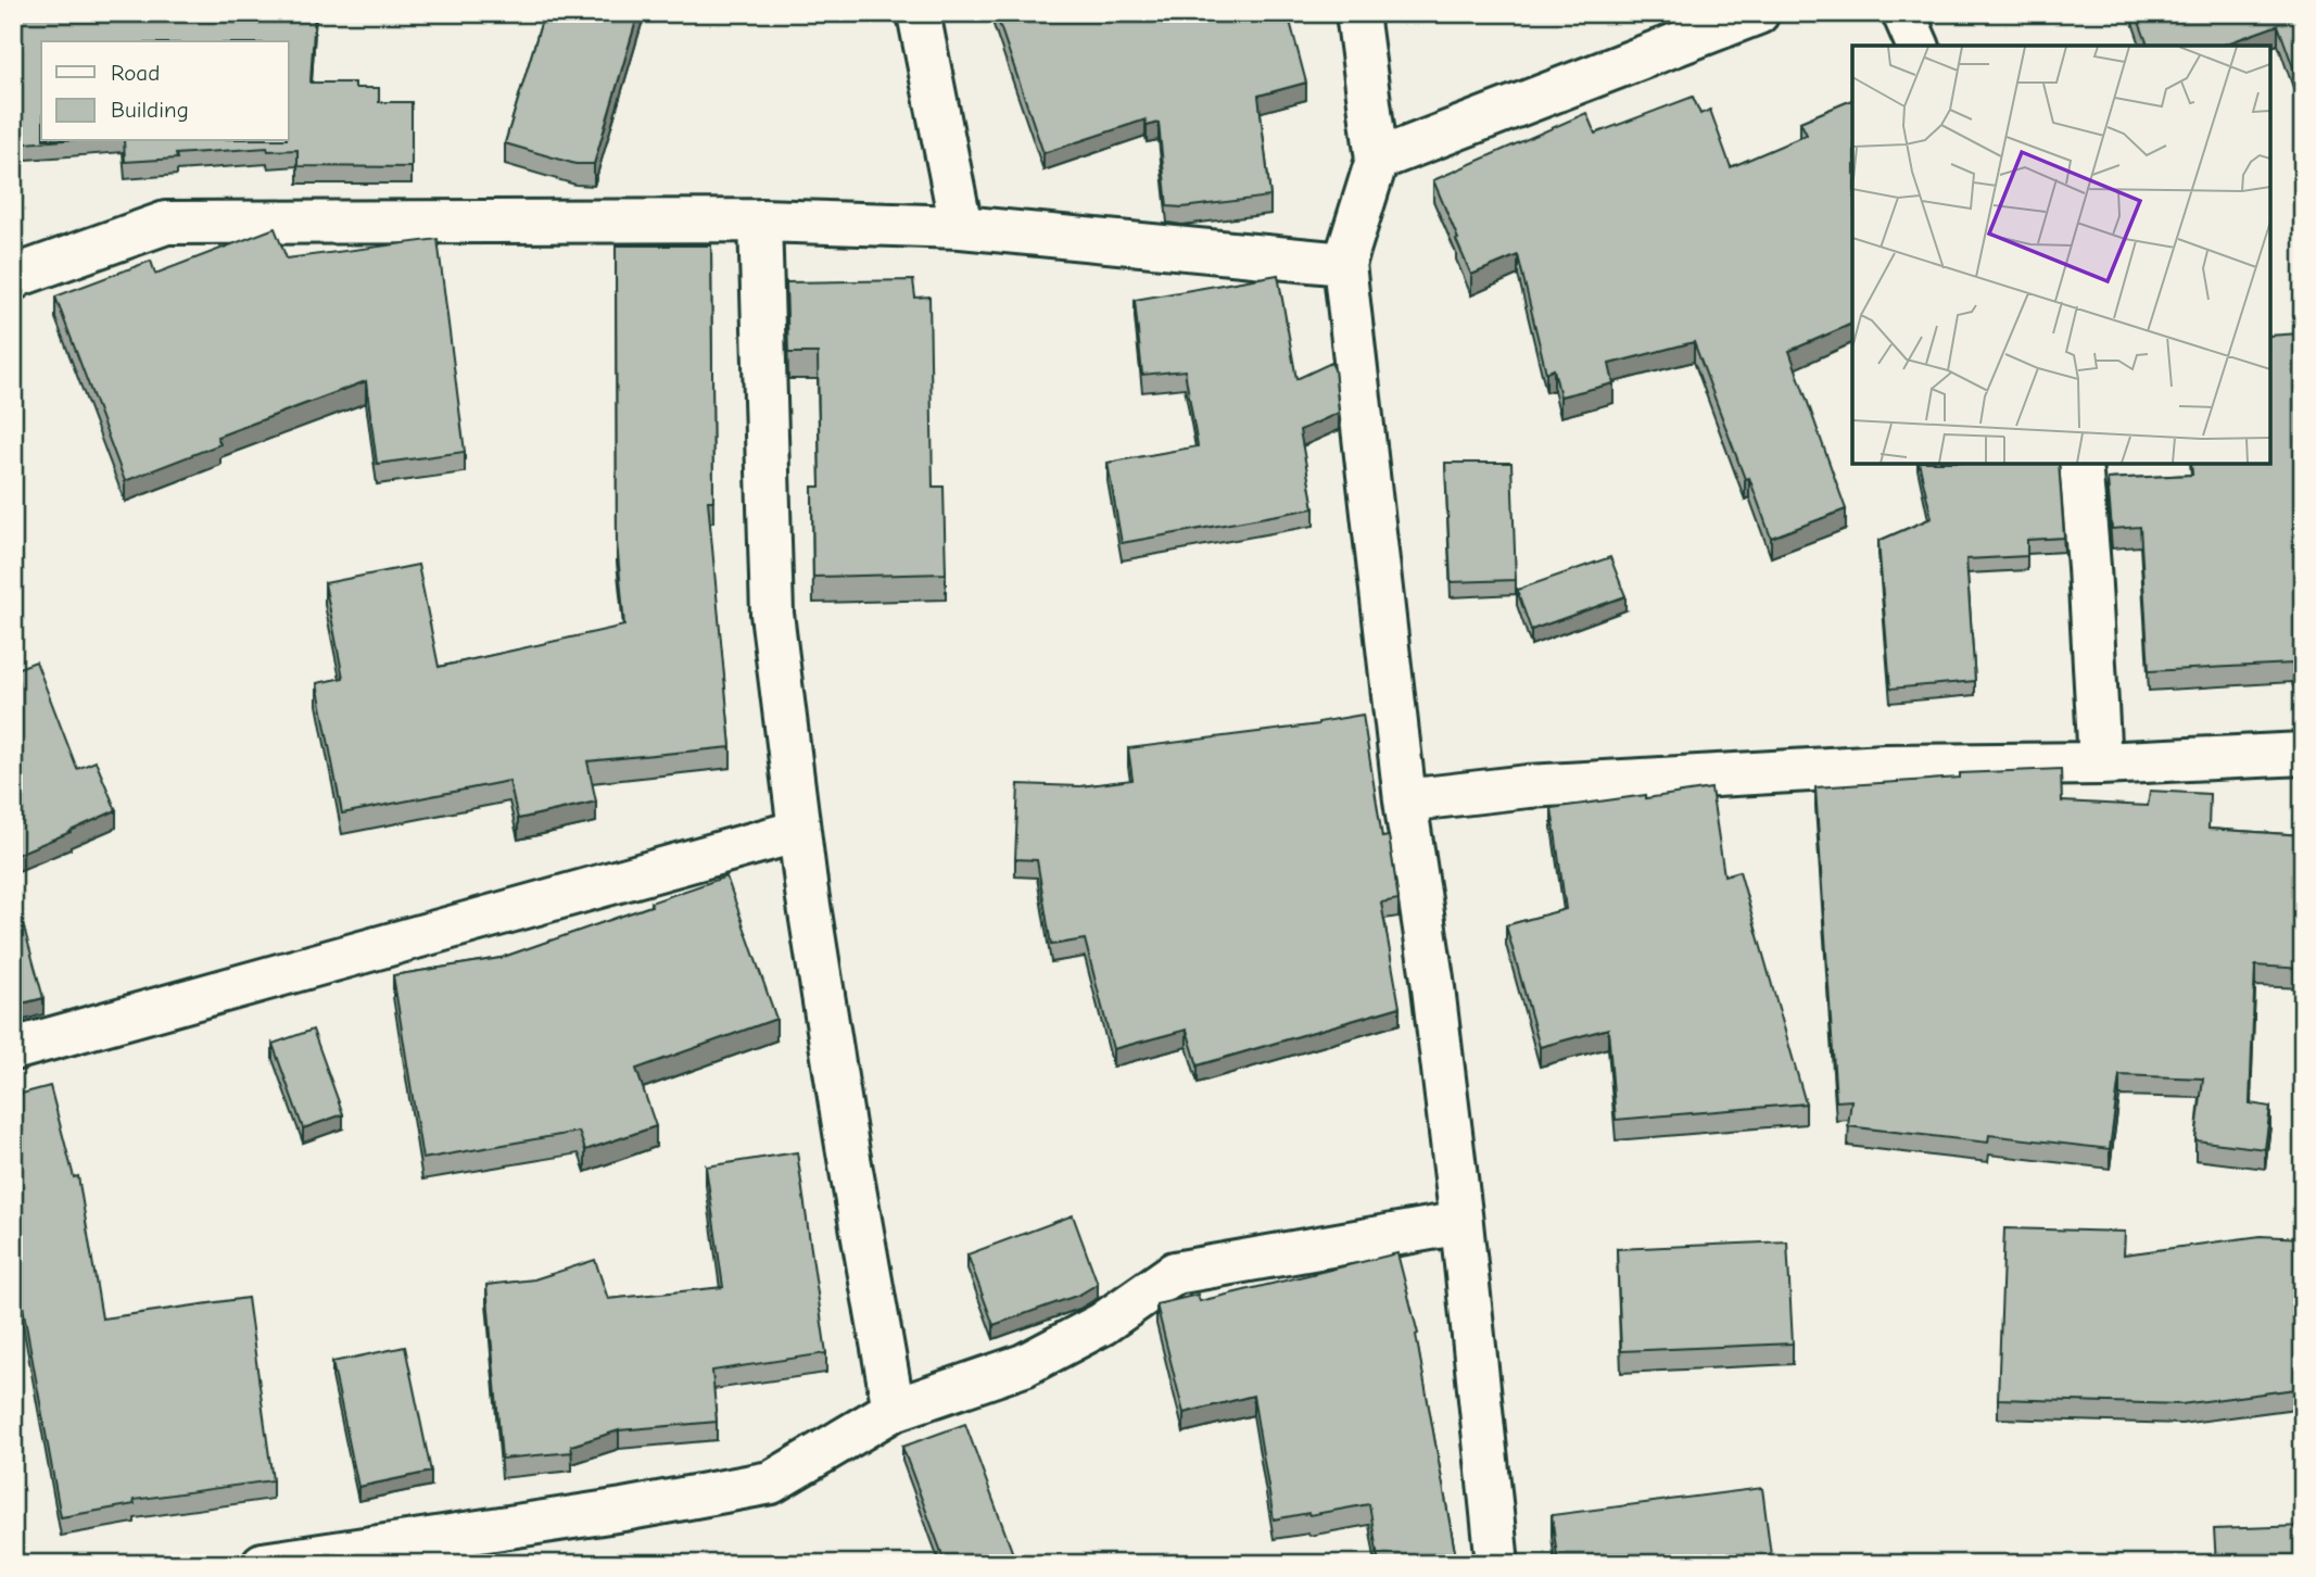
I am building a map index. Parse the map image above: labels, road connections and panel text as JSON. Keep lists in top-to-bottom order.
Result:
{
  "legend": ["Road", "Building"]
}
